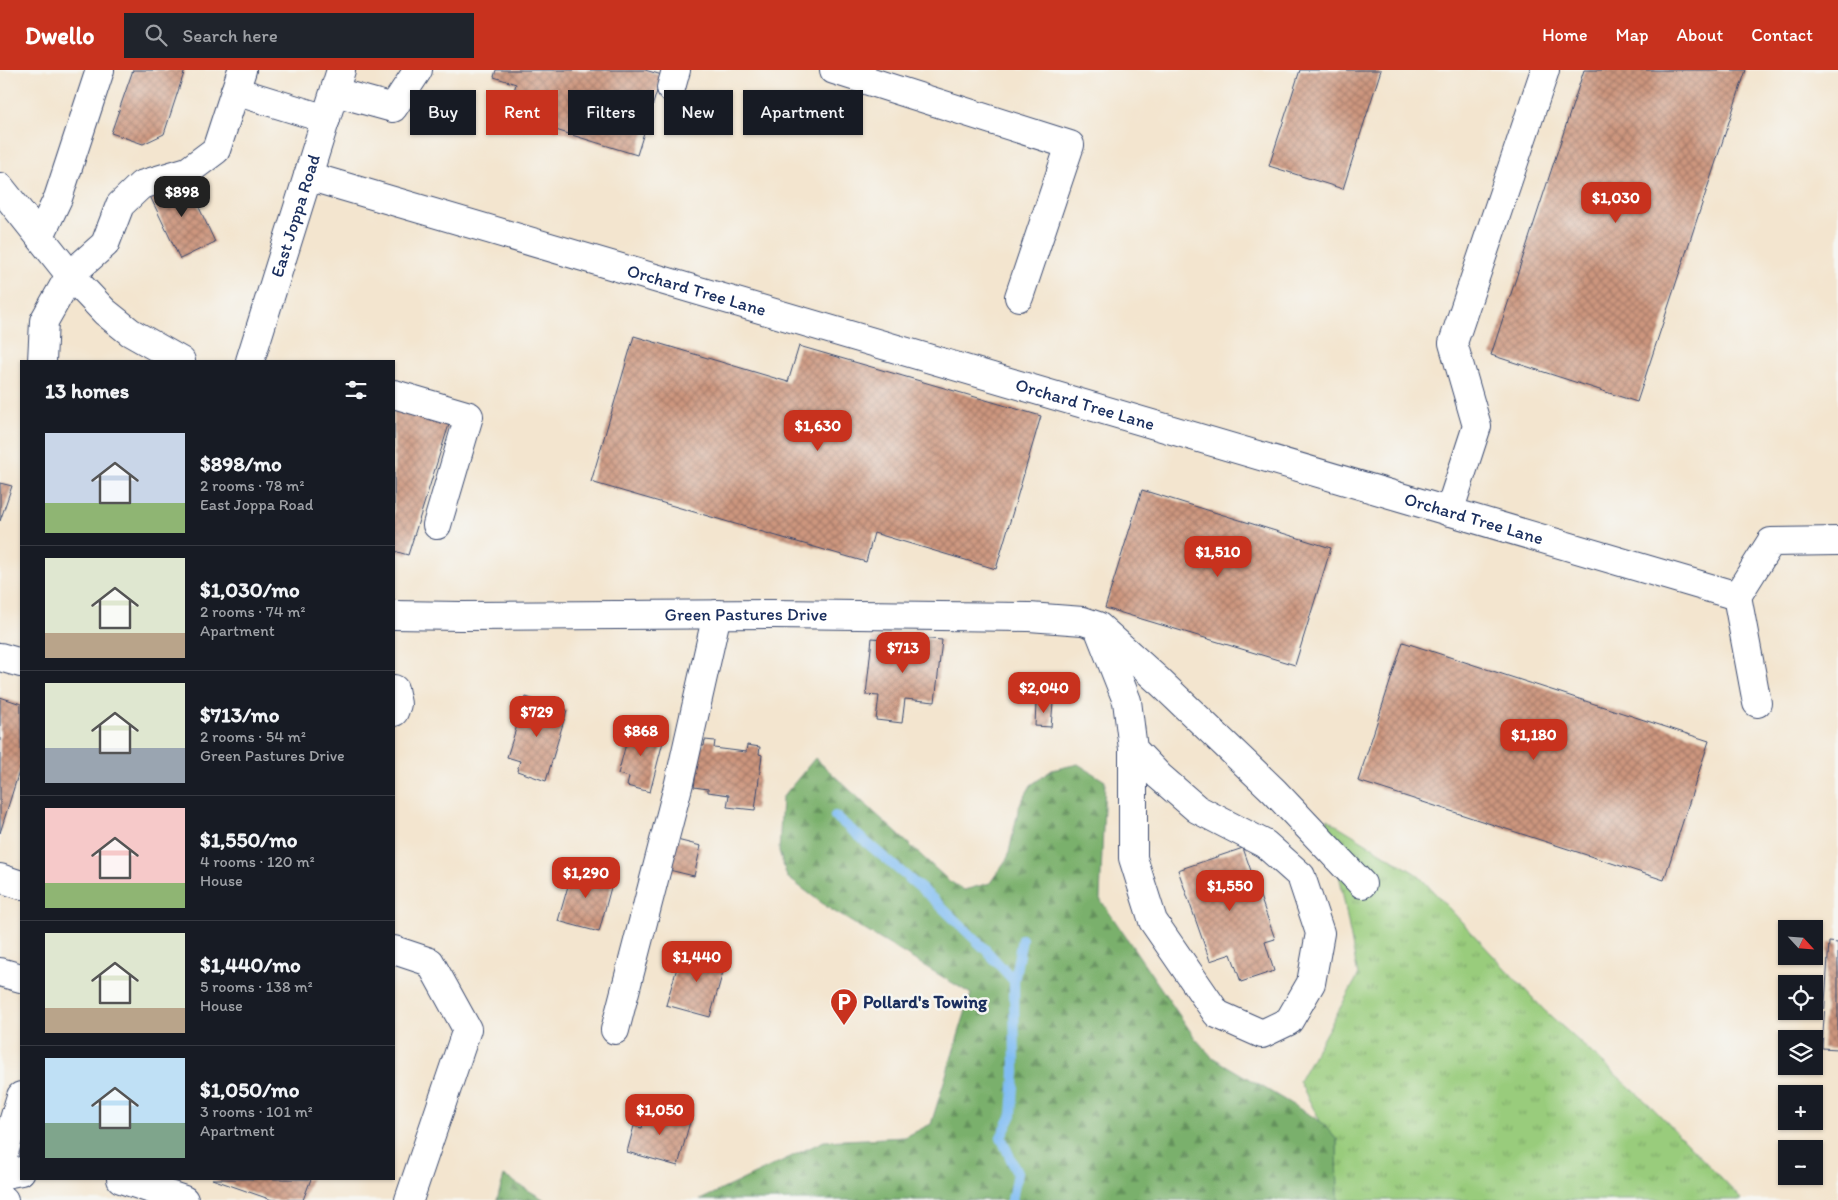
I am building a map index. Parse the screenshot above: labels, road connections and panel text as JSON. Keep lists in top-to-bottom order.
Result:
{
  "streets": {
    "street": ["East Joppa Road", "Orchard Tree Lane", "Green Pastures Drive"]
  },
  "crossings": [
    ["East Joppa Road", "Orchard Tree Lane"]
  ],
  "places": {
    "parking": ["Pollard's Towing"]
  },
  "north": "bottom right",
  "page": {
    "header": "Dwello",
    "search": "Search here",
    "nav": [
      "Home",
      "Map",
      "About",
      "Contact"
    ],
    "chip": [
      "Buy",
      "Rent",
      "Filters",
      "New",
      "Apartment"
    ],
    "price": [
      "$898",
      "$1,030",
      "$1,630",
      "$1,510",
      "$713",
      "$2,040",
      "$729",
      "$868",
      "$1,180",
      "$1,290",
      "$1,550",
      "$1,440",
      "$1,050"
    ],
    "heading": "13 homes",
    "list": [
      {
        "name": "$898/mo",
        "note": "2 rooms · 78 m² · East Joppa Road"
      },
      {
        "name": "$1,030/mo",
        "note": "2 rooms · 74 m² · Apartment"
      },
      {
        "name": "$713/mo",
        "note": "2 rooms · 54 m² · Green Pastures Drive"
      },
      {
        "name": "$1,550/mo",
        "note": "4 rooms · 120 m² · House"
      },
      {
        "name": "$1,440/mo",
        "note": "5 rooms · 138 m² · House"
      },
      {
        "name": "$1,050/mo",
        "note": "3 rooms · 101 m² · Apartment"
      }
    ],
    "map_buttons": ["+", "−"]
  }
}
